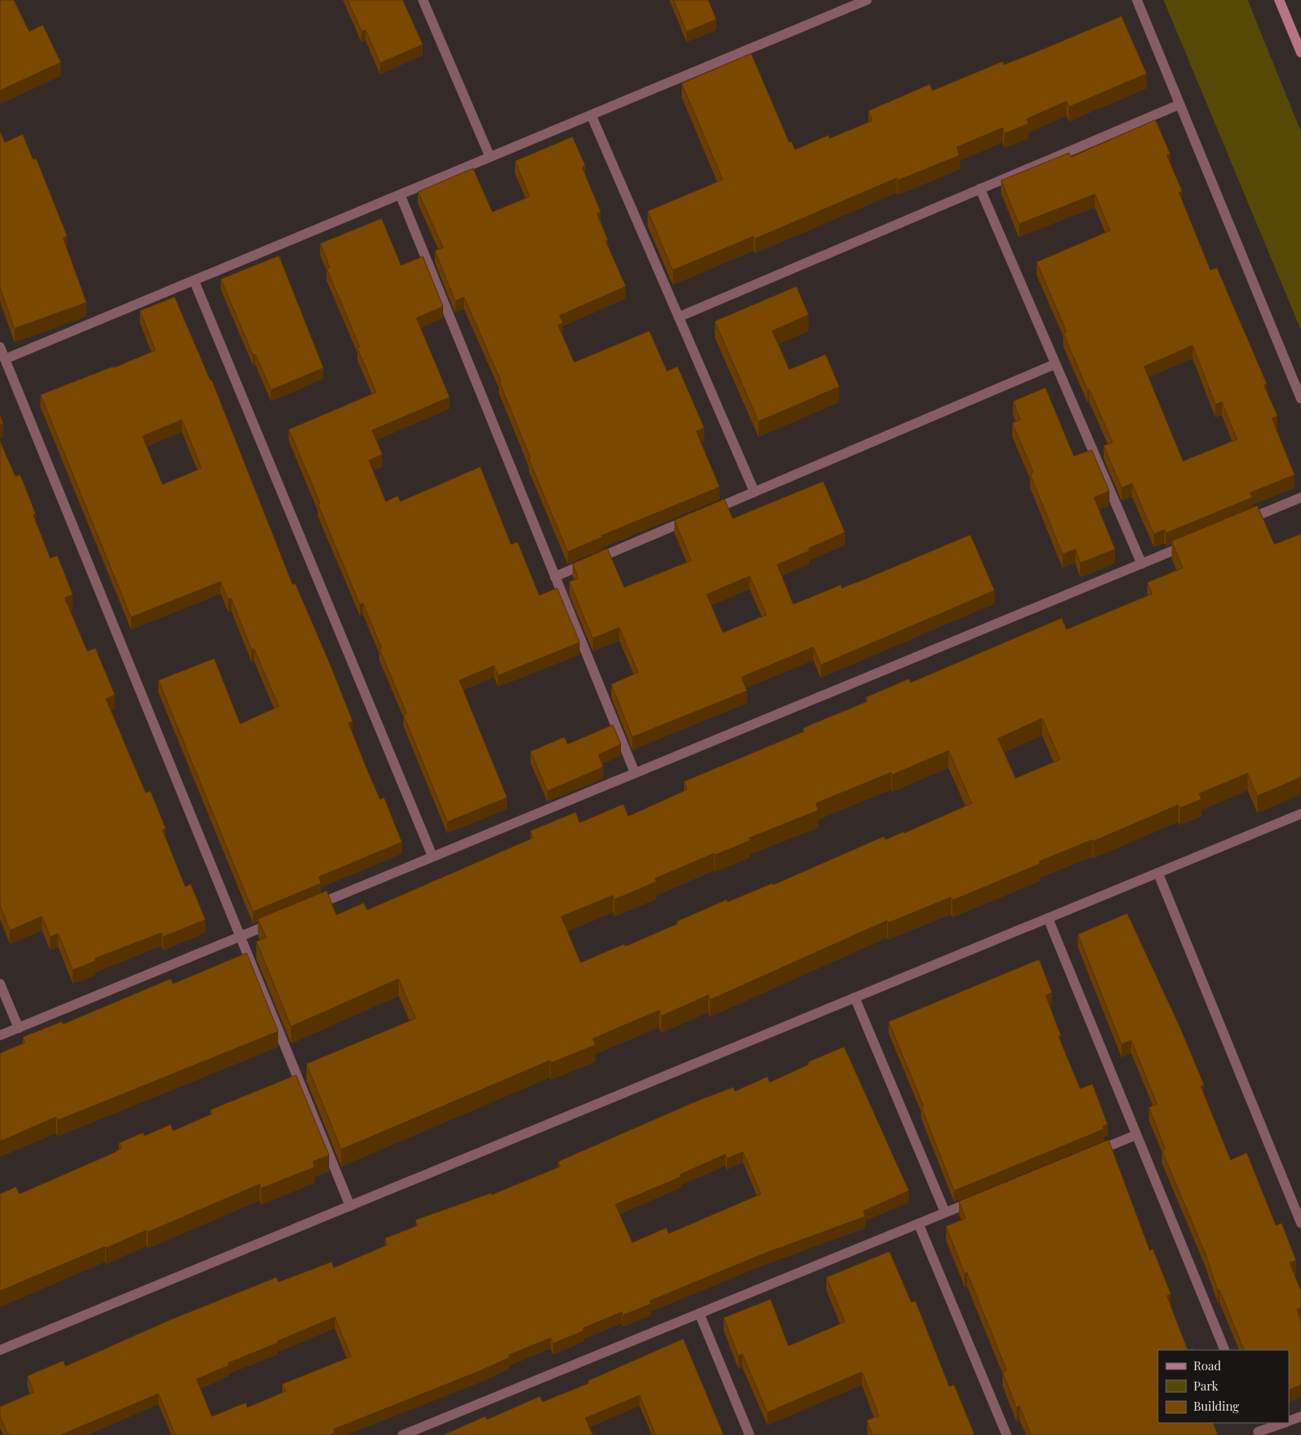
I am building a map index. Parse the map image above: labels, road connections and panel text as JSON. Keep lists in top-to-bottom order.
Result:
{
  "legend": ["Road", "Park", "Building"]
}
